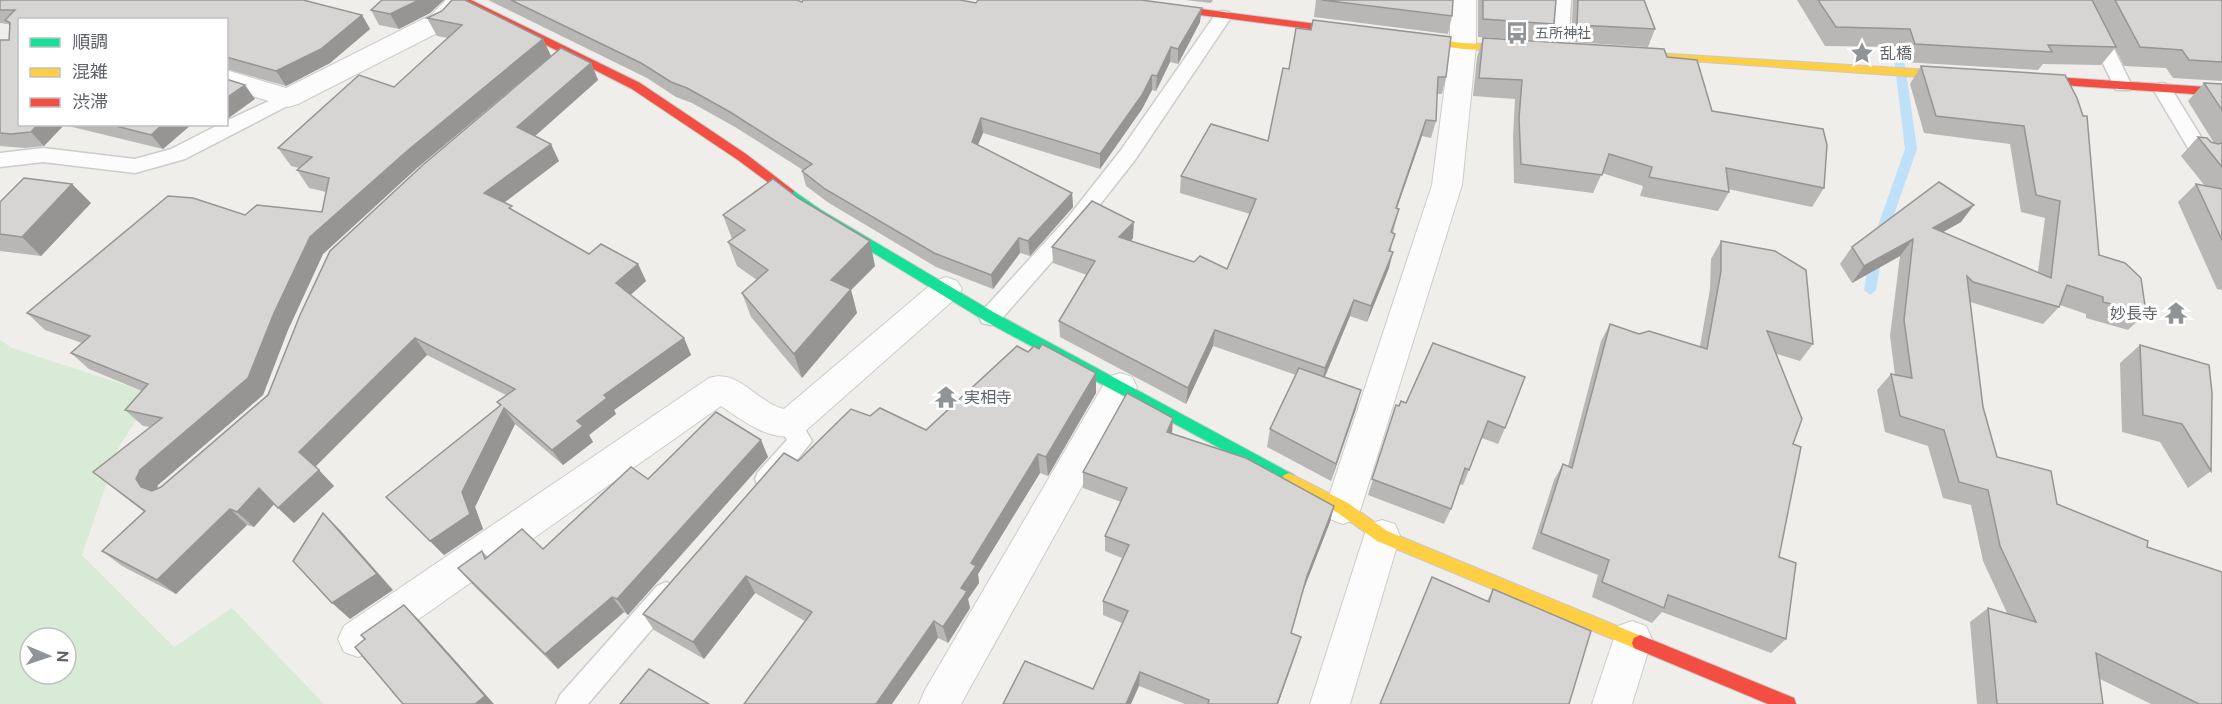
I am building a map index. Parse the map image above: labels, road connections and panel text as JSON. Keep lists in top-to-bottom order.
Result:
{
  "places": {
    "bus stop": ["五所神社"],
    "place": ["乱橋"],
    "temple": ["妙長寺", "実相寺"]
  },
  "legend": ["順調", "混雑", "渋滞"],
  "north": "right"
}
